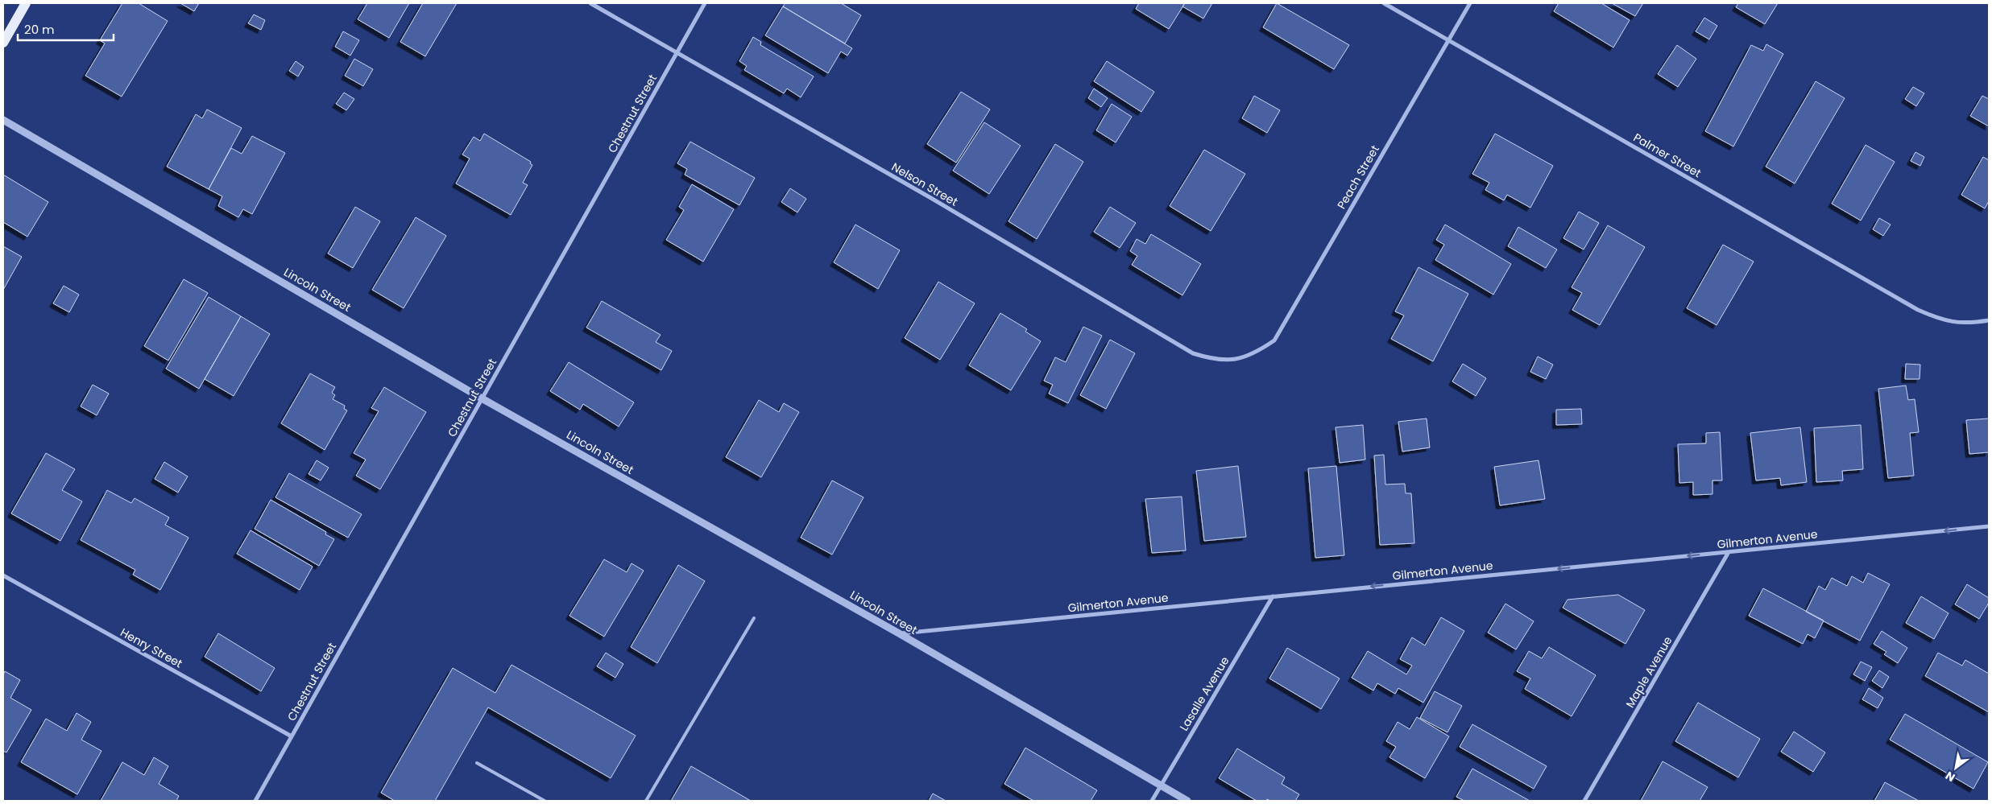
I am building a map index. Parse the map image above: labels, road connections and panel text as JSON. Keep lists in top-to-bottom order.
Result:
{
  "streets": {
    "street": [
      "Chestnut Street",
      "Palmer Street",
      "Peach Street",
      "Nelson Street",
      "Lincoln Street",
      "Gilmerton Avenue",
      "Henry Street",
      "Maple Avenue",
      "Lasalle Avenue"
    ]
  },
  "crossings": [
    ["Chestnut Street", "Nelson Street"],
    ["Chestnut Street", "Lincoln Street"],
    ["Chestnut Street", "Henry Street"],
    ["Palmer Street", "Peach Street"],
    ["Peach Street", "Nelson Street"],
    ["Lincoln Street", "Gilmerton Avenue"],
    ["Lincoln Street", "Lasalle Avenue"],
    ["Gilmerton Avenue", "Maple Avenue"],
    ["Gilmerton Avenue", "Lasalle Avenue"]
  ],
  "one_way": ["Gilmerton Avenue"],
  "scale_bar": "20 m",
  "north": "bottom left"
}
